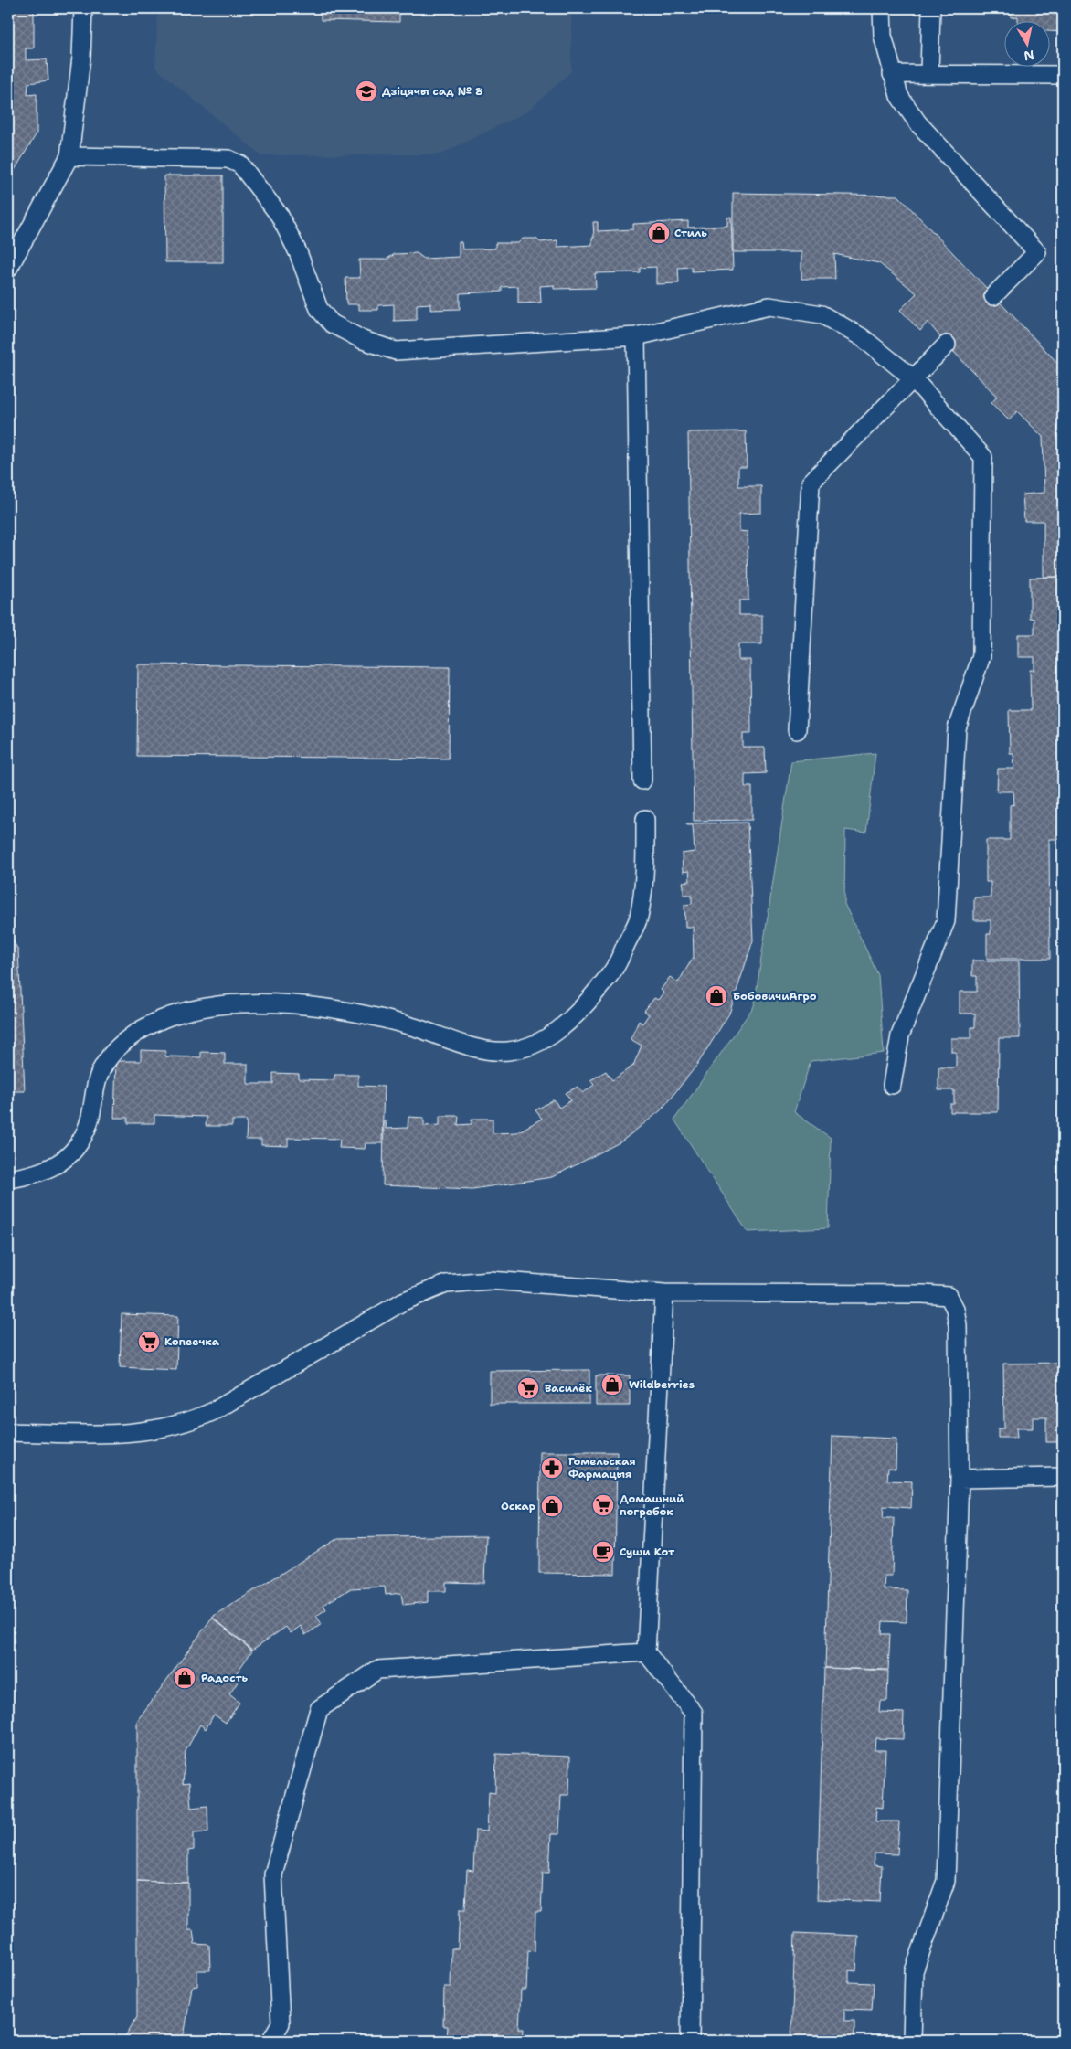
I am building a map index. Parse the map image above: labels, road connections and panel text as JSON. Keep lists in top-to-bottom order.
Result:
{
  "places": {
    "school or university": ["Дзіцячы сад № 8"],
    "shop": [
      "Стиль",
      "БобовичиАгро",
      "Wildberries",
      "Оскар",
      "Радость"
    ],
    "supermarket": ["Копеечка", "Василёк", "Домашний погребок"],
    "pharmacy": ["Гомельская Фармацыя"],
    "cafe": ["Суши Кот"]
  },
  "north": "bottom"
}
